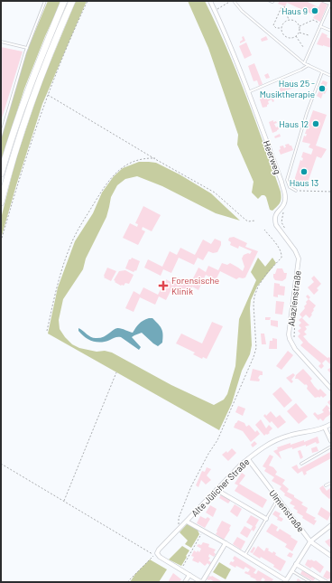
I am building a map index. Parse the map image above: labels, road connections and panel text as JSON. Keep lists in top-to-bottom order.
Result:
{
  "streets": {
    "street": [
      "Heerweg",
      "Akazienstraße",
      "Alte Jülicher Straße",
      "Ulmenstraße"
    ]
  },
  "crossings": [
    ["Heerweg", "Akazienstraße"],
    ["Alte Jülicher Straße", "Ulmenstraße"]
  ],
  "places": {
    "other": [
      "Haus 9",
      "Haus 25 - Musiktherapie",
      "Haus 12",
      "Haus 13"
    ],
    "health": ["Forensische Klinik"]
  }
}
